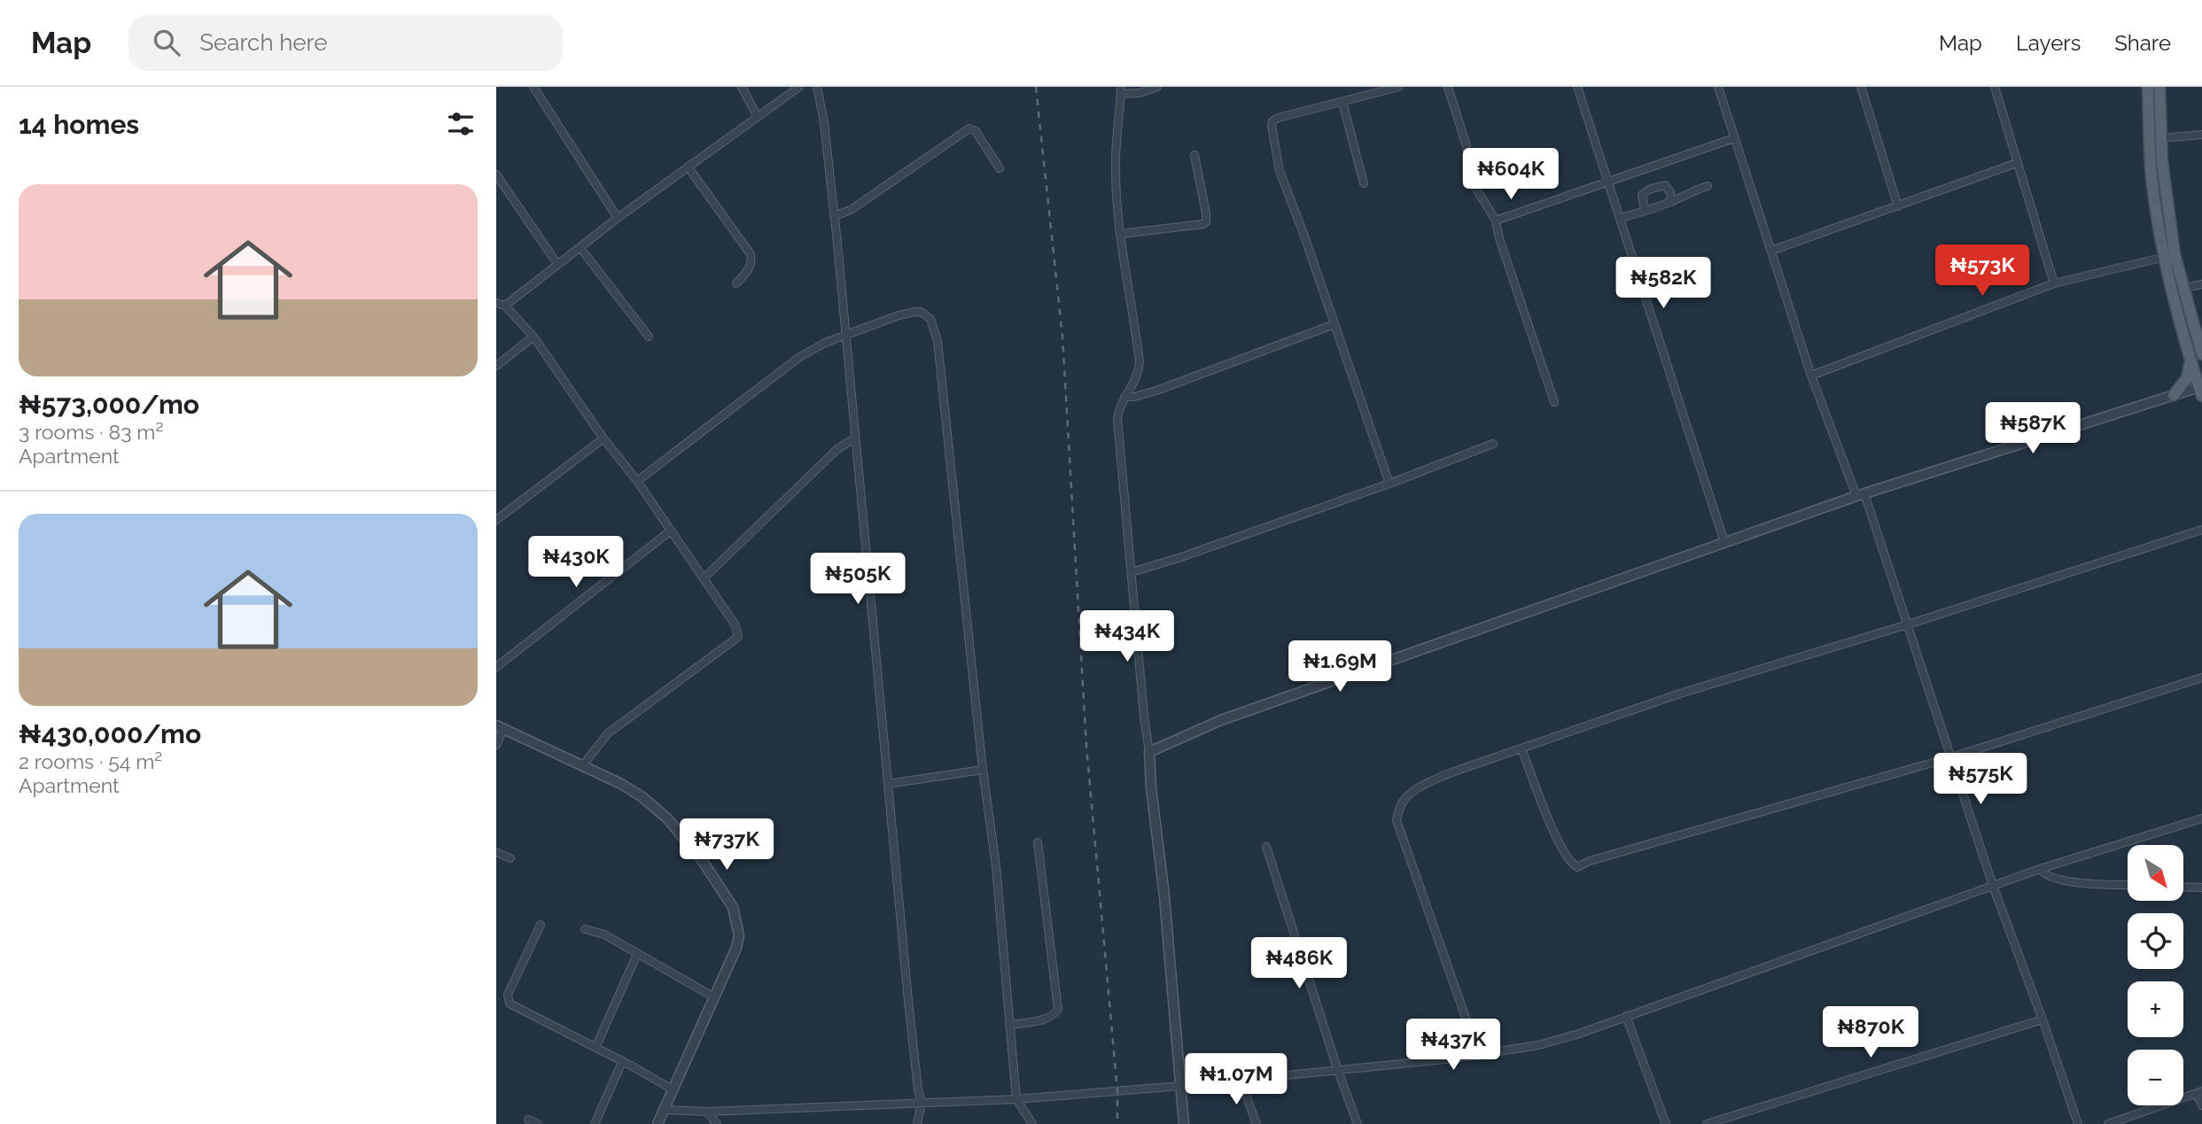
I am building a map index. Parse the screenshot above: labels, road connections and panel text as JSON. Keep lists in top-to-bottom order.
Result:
{
  "north": "bottom right",
  "page": {
    "header": "Map",
    "search": "Search here",
    "nav": ["Map", "Layers", "Share"],
    "heading": "14 homes",
    "price": [
      "₦604K",
      "₦573K",
      "₦582K",
      "₦587K",
      "₦430K",
      "₦505K",
      "₦434K",
      "₦1.69M",
      "₦575K",
      "₦737K",
      "₦486K",
      "₦870K",
      "₦437K",
      "₦1.07M"
    ],
    "list": [
      {
        "name": "₦573,000/mo",
        "note": "3 rooms · 83 m² · Apartment"
      },
      {
        "name": "₦430,000/mo",
        "note": "2 rooms · 54 m² · Apartment"
      }
    ],
    "map_buttons": ["+", "−"]
  }
}
